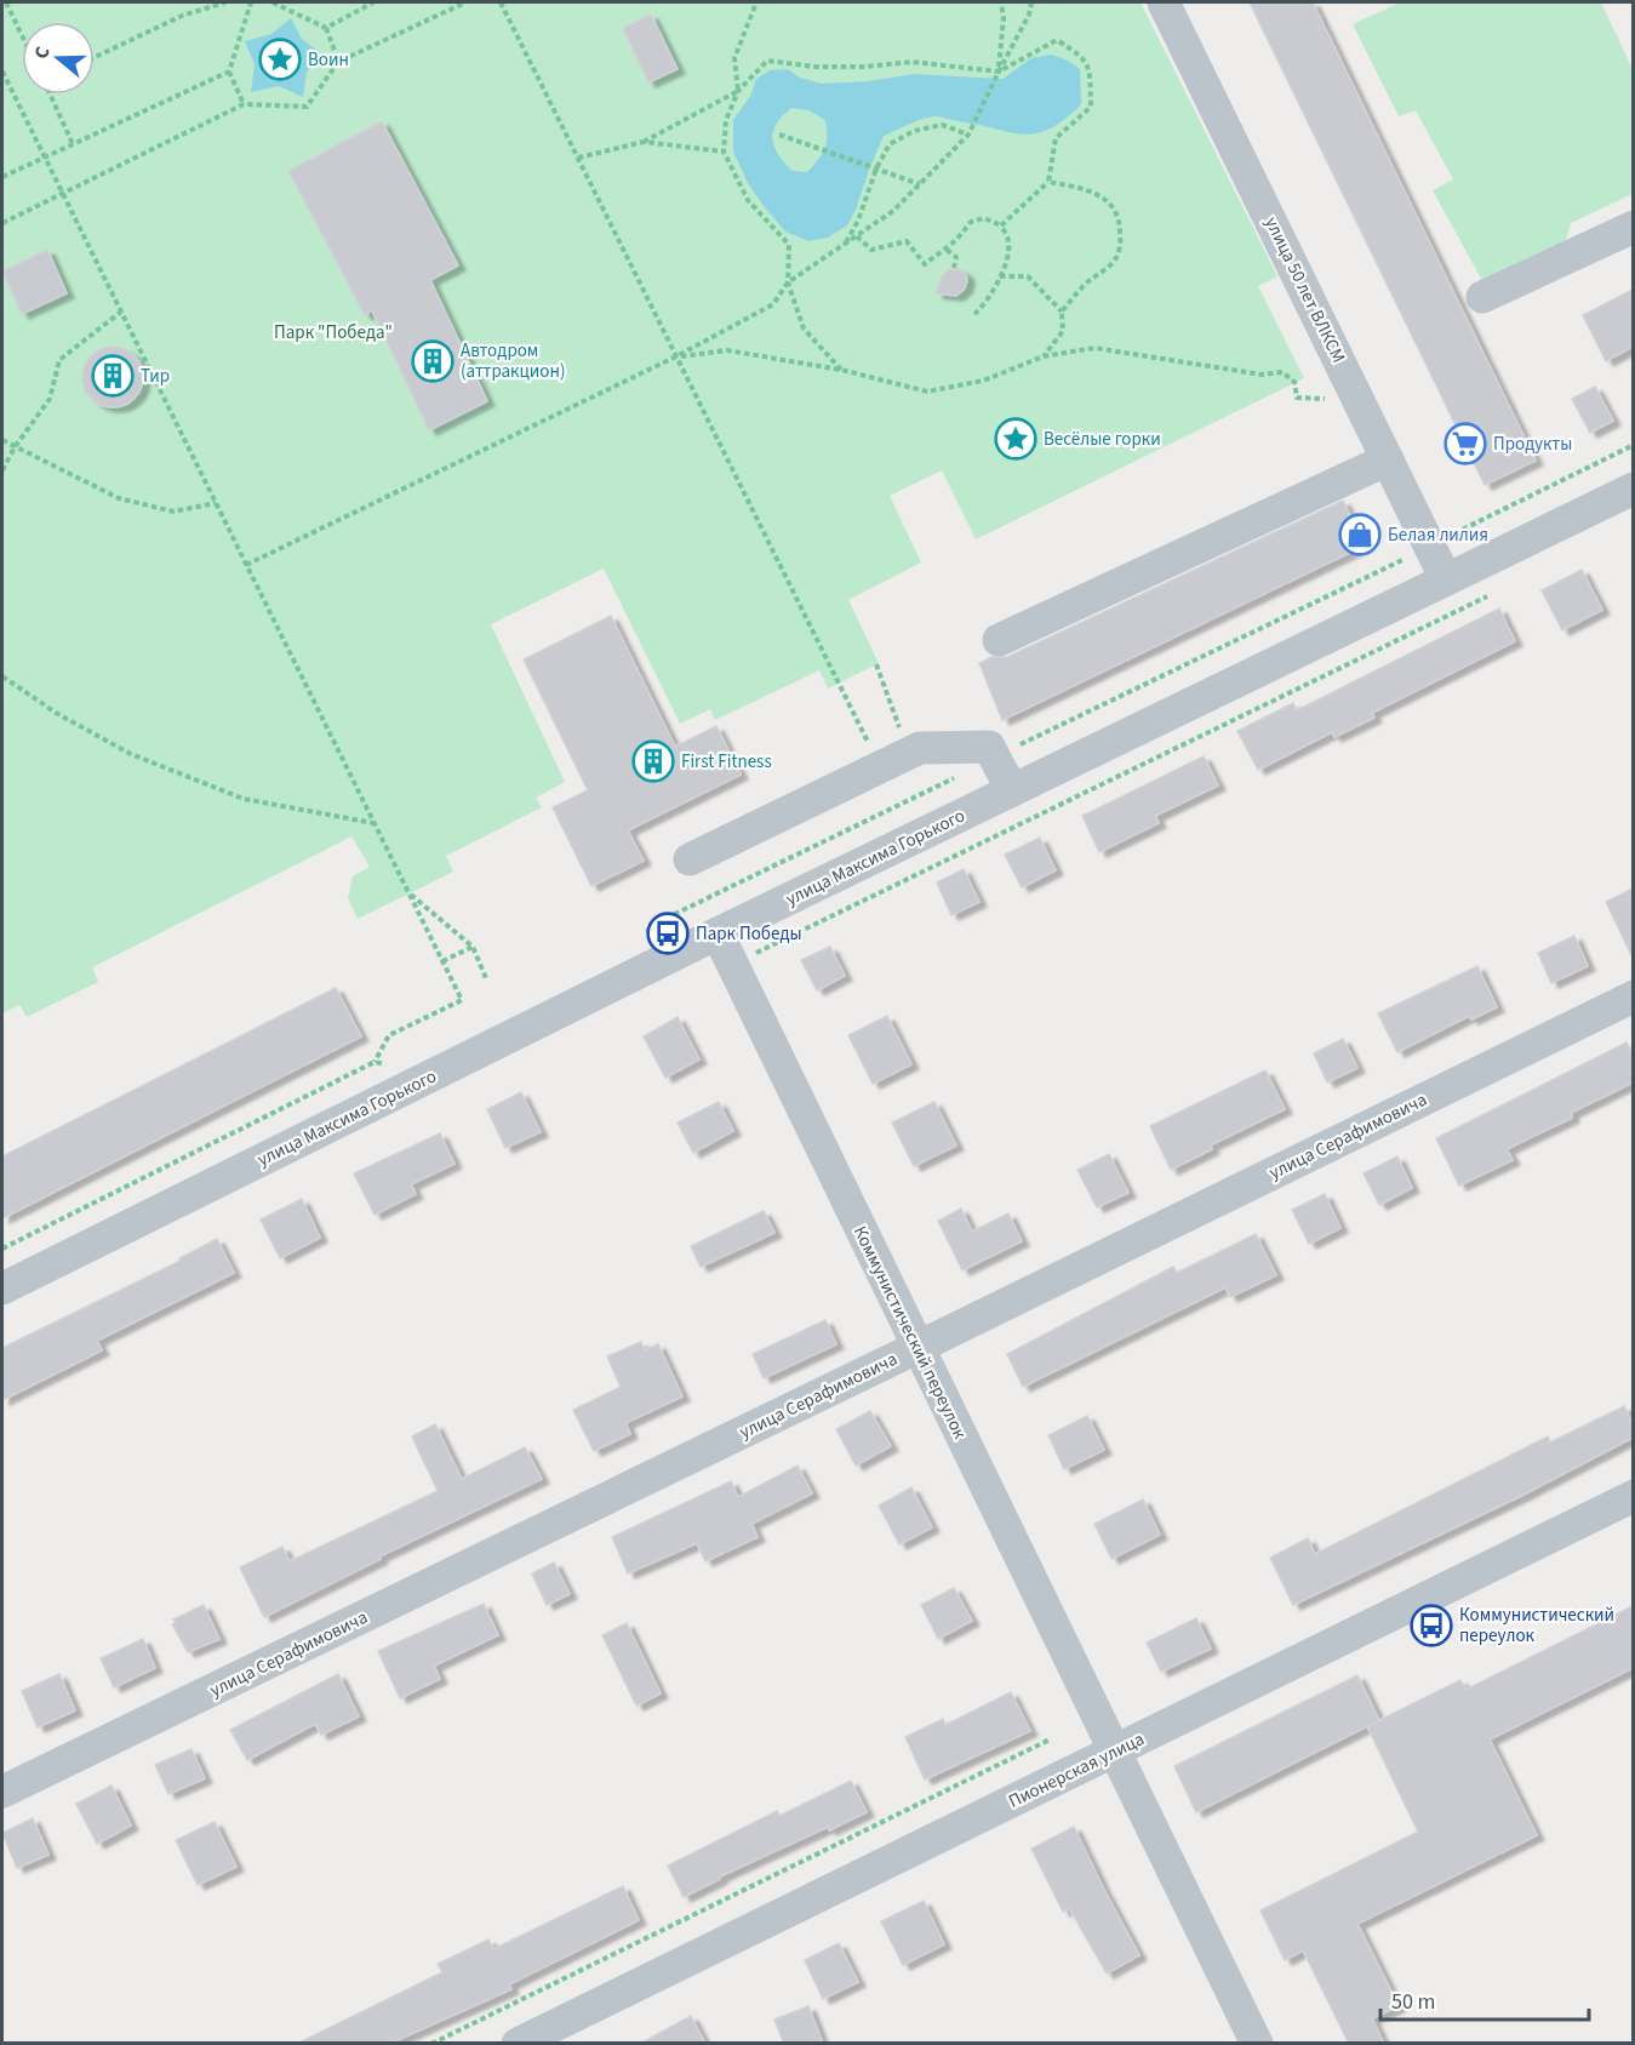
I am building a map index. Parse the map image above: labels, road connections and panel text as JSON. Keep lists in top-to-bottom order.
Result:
{
  "streets": {
    "street": [
      "улица 50 лет ВЛКСМ",
      "улица Максима Горького",
      "улица Серафимовича",
      "Коммунистический переулок",
      "Пионерская улица"
    ]
  },
  "crossings": [
    ["улица 50 лет ВЛКСМ", "улица Максима Горького"],
    ["улица Максима Горького", "Коммунистический переулок"],
    ["улица Серафимовича", "Коммунистический переулок"],
    ["Коммунистический переулок", "Пионерская улица"]
  ],
  "parks": ["Парк \"Победа\""],
  "places": {
    "place": ["Воин", "Весёлые горки"],
    "building": ["Автодром (аттракцион)", "Тир", "First Fitness"],
    "supermarket": ["Продукты"],
    "shop": ["Белая лилия"],
    "bus stop": ["Парк Победы", "Коммунистический переулок"]
  },
  "scale_bar": "50 m",
  "north": "left"
}
